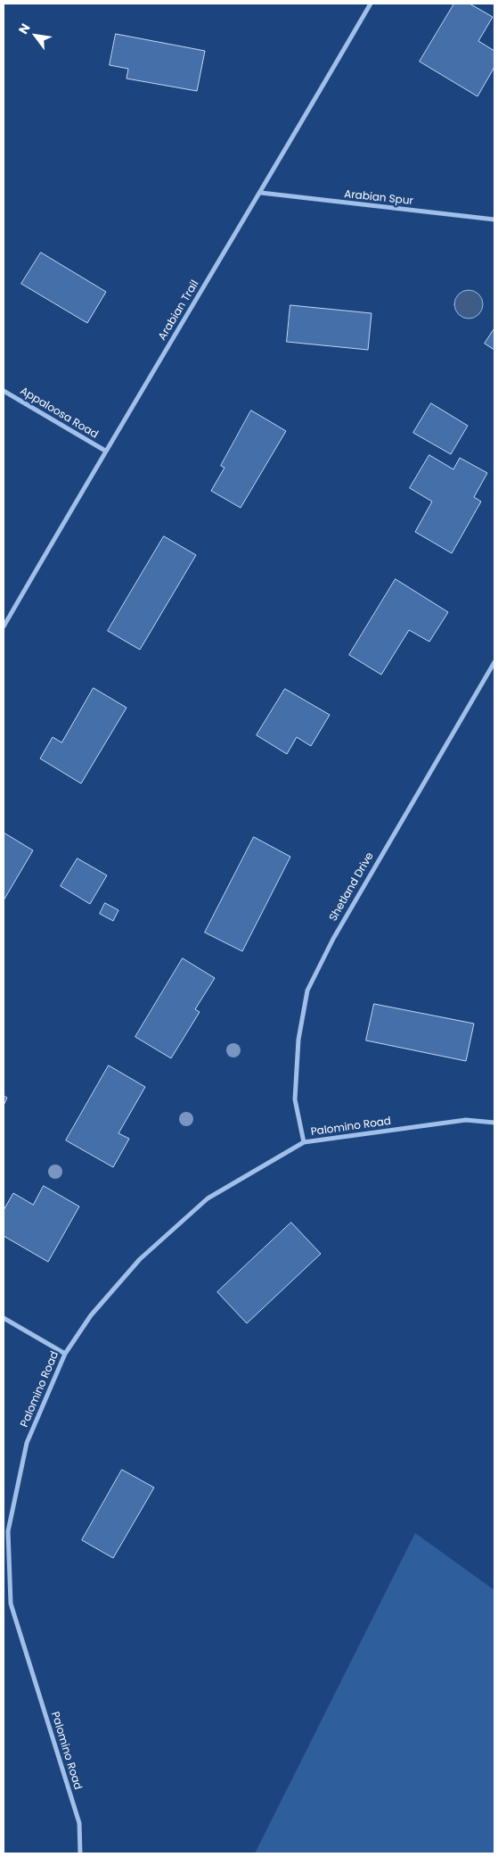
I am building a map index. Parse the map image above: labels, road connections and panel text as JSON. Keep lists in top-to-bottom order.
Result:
{
  "streets": {
    "street": [
      "Arabian Spur",
      "Arabian Trail",
      "Appaloosa Road",
      "Shetland Drive",
      "Palomino Road"
    ]
  },
  "crossings": [
    ["Arabian Spur", "Arabian Trail"],
    ["Arabian Trail", "Appaloosa Road"],
    ["Shetland Drive", "Palomino Road"]
  ],
  "north": "top left"
}
